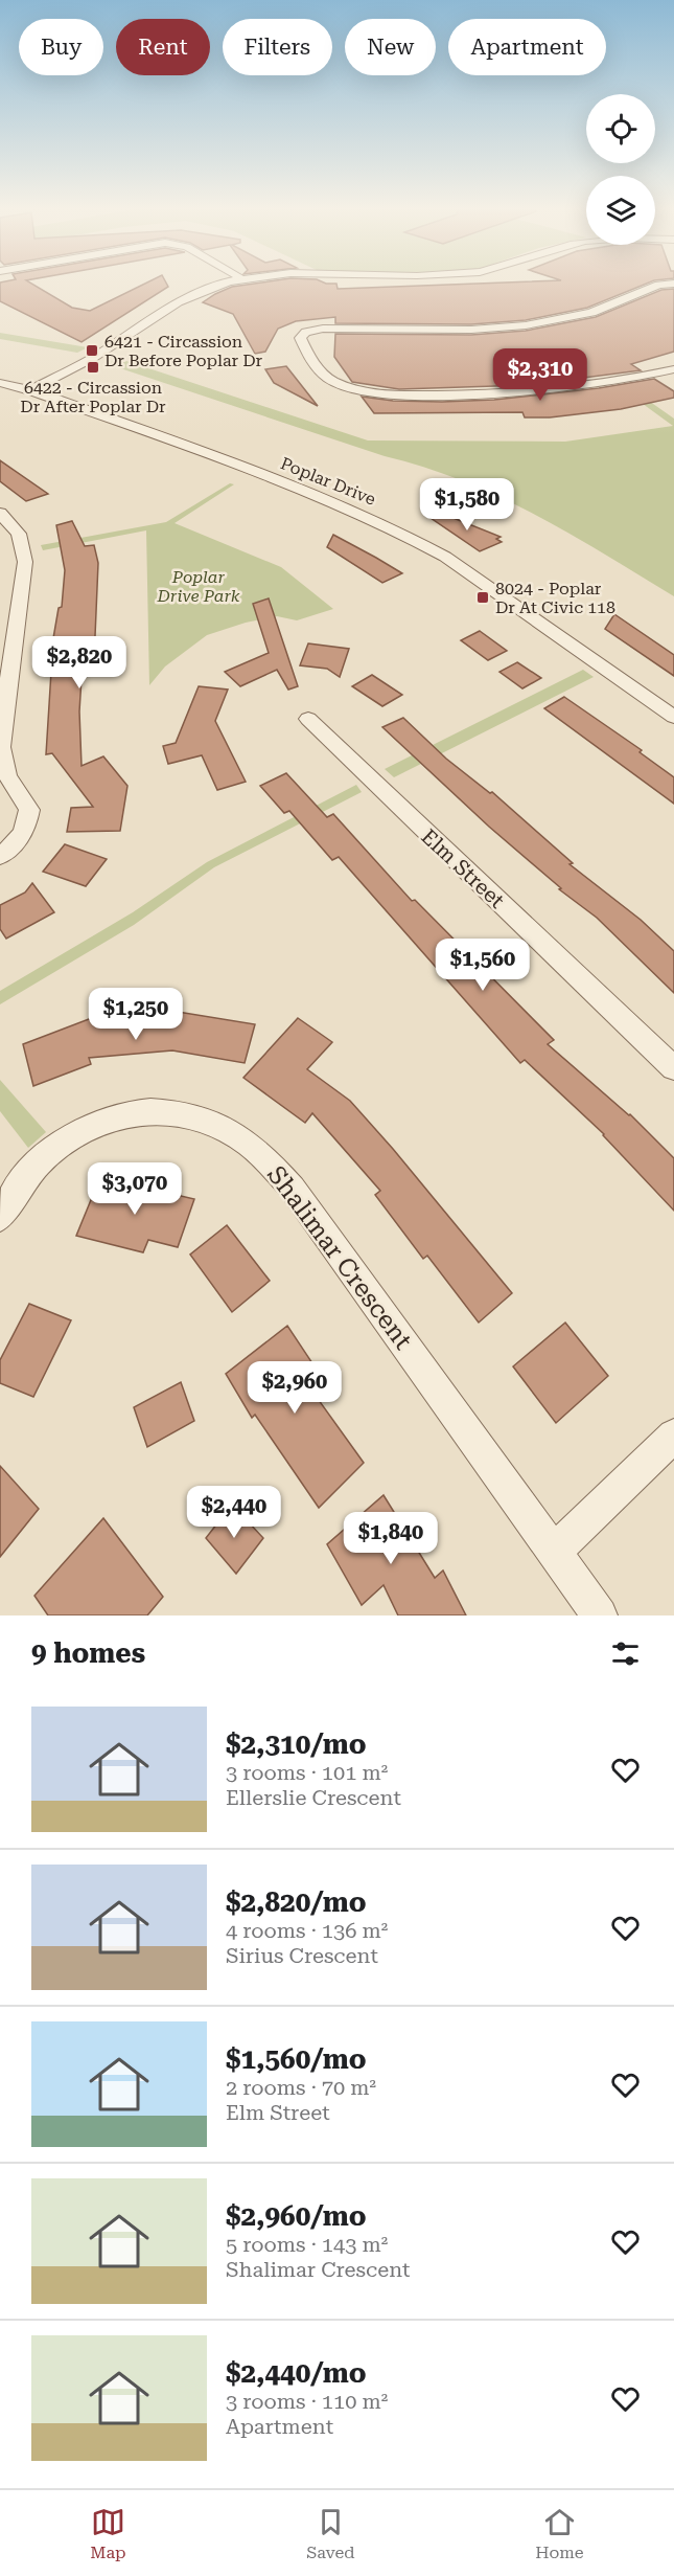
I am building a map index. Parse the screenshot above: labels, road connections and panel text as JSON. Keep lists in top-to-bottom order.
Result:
{
  "streets": {
    "street": ["Poplar Drive", "Elm Street", "Shalimar Crescent"]
  },
  "parks": ["Poplar Drive Park"],
  "places": {
    "transit": ["6421 - Circassion Dr Before Poplar Dr", "6422 - Circassion Dr After Poplar Dr", "8024 - Poplar Dr At Civic 118"]
  },
  "page": {
    "chip": [
      "Buy",
      "Rent",
      "Filters",
      "New",
      "Apartment"
    ],
    "price": [
      "$2,310",
      "$1,580",
      "$2,820",
      "$1,560",
      "$1,250",
      "$3,070",
      "$2,960",
      "$2,440",
      "$1,840"
    ],
    "heading": "9 homes",
    "list": [
      {
        "name": "$2,310/mo",
        "note": "3 rooms · 101 m² · Ellerslie Crescent"
      },
      {
        "name": "$2,820/mo",
        "note": "4 rooms · 136 m² · Sirius Crescent"
      },
      {
        "name": "$1,560/mo",
        "note": "2 rooms · 70 m² · Elm Street"
      },
      {
        "name": "$2,960/mo",
        "note": "5 rooms · 143 m² · Shalimar Crescent"
      },
      {
        "name": "$2,440/mo",
        "note": "3 rooms · 110 m² · Apartment"
      }
    ],
    "tabs": ["Map", "Saved", "Home"]
  }
}
